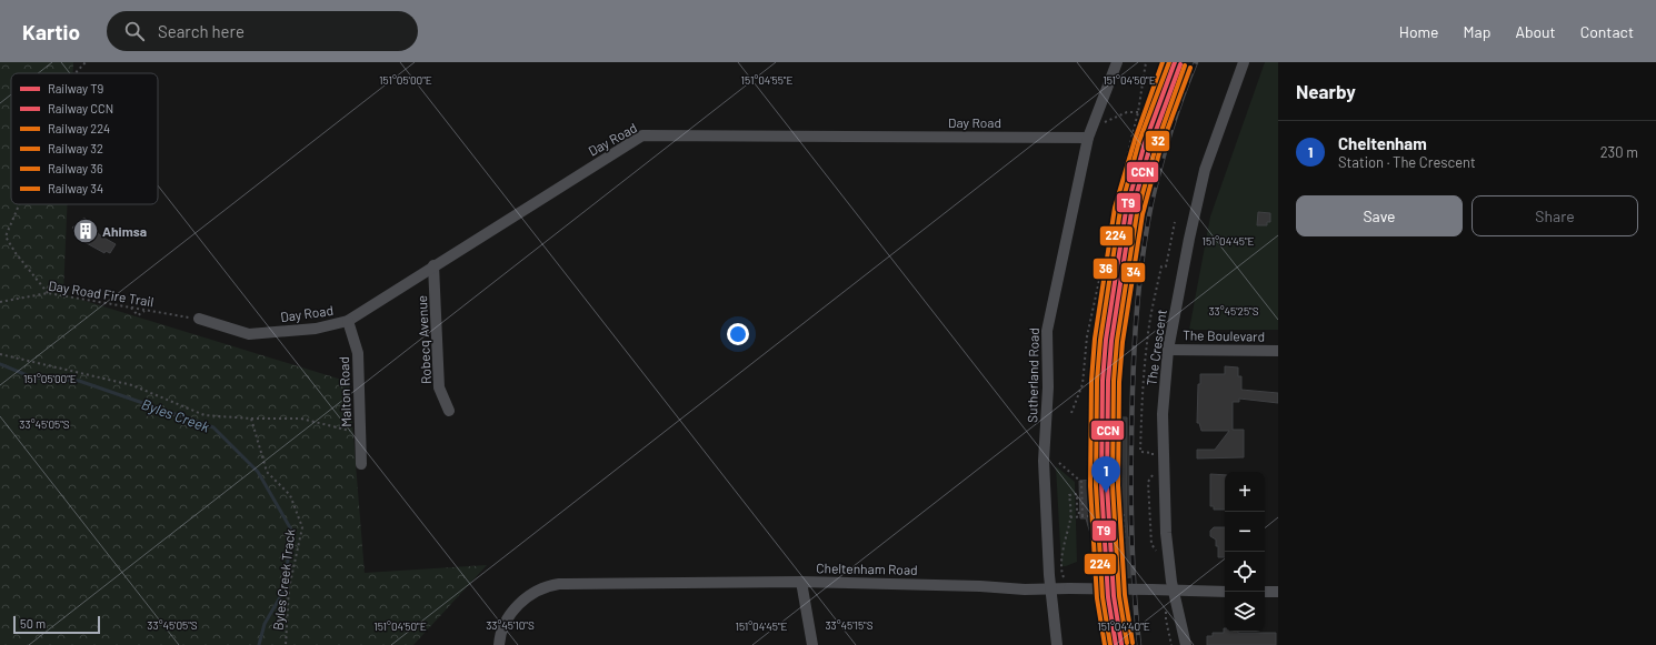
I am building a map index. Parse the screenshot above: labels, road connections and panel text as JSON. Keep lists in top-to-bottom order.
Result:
{
  "streets": {
    "street": [
      "Day Road",
      "The Boulevard",
      "Robecq Avenue",
      "The Crescent",
      "Sutherland Road",
      "Malton Road",
      "Cheltenham Road"
    ],
    "path": ["Day Road Fire Trail", "Byles Creek Track"]
  },
  "crossings": [
    ["Day Road", "Day Road Fire Trail"],
    ["Day Road", "Robecq Avenue"],
    ["Day Road", "Sutherland Road"],
    ["Day Road", "Malton Road"],
    ["The Boulevard", "The Crescent"],
    ["The Crescent", "Cheltenham Road"],
    ["Sutherland Road", "Cheltenham Road"]
  ],
  "water": ["Byles Creek"],
  "places": {
    "building": ["Ahimsa"]
  },
  "lines": [
    "rail line T9",
    "rail line 224",
    "rail line 36",
    "rail line CCN",
    "rail line 32",
    "rail line 34"
  ],
  "legend": [
    "Railway T9",
    "Railway CCN",
    "Railway 224",
    "Railway 32",
    "Railway 36",
    "Railway 34"
  ],
  "scale_bar": "50 m",
  "page": {
    "header": "Kartio",
    "search": "Search here",
    "nav": [
      "Home",
      "Map",
      "About",
      "Contact"
    ],
    "heading": "Nearby",
    "list": [
      {
        "mark": "1",
        "name": "Cheltenham",
        "note": "Station · The Crescent",
        "value": "230 m"
      }
    ],
    "buttons": ["Save", "Share"],
    "pins": "1",
    "map_buttons": ["+", "−"],
    "scale": "50 m"
  },
  "coordinates": [
    "151°04'55\"E",
    "151°04'50\"E",
    "151°05'00\"E",
    "151°04'45\"E",
    "33°45'25\"S",
    "33°45'05\"S",
    "33°45'10\"S",
    "33°45'15\"S",
    "151°04'40\"E"
  ]
}
